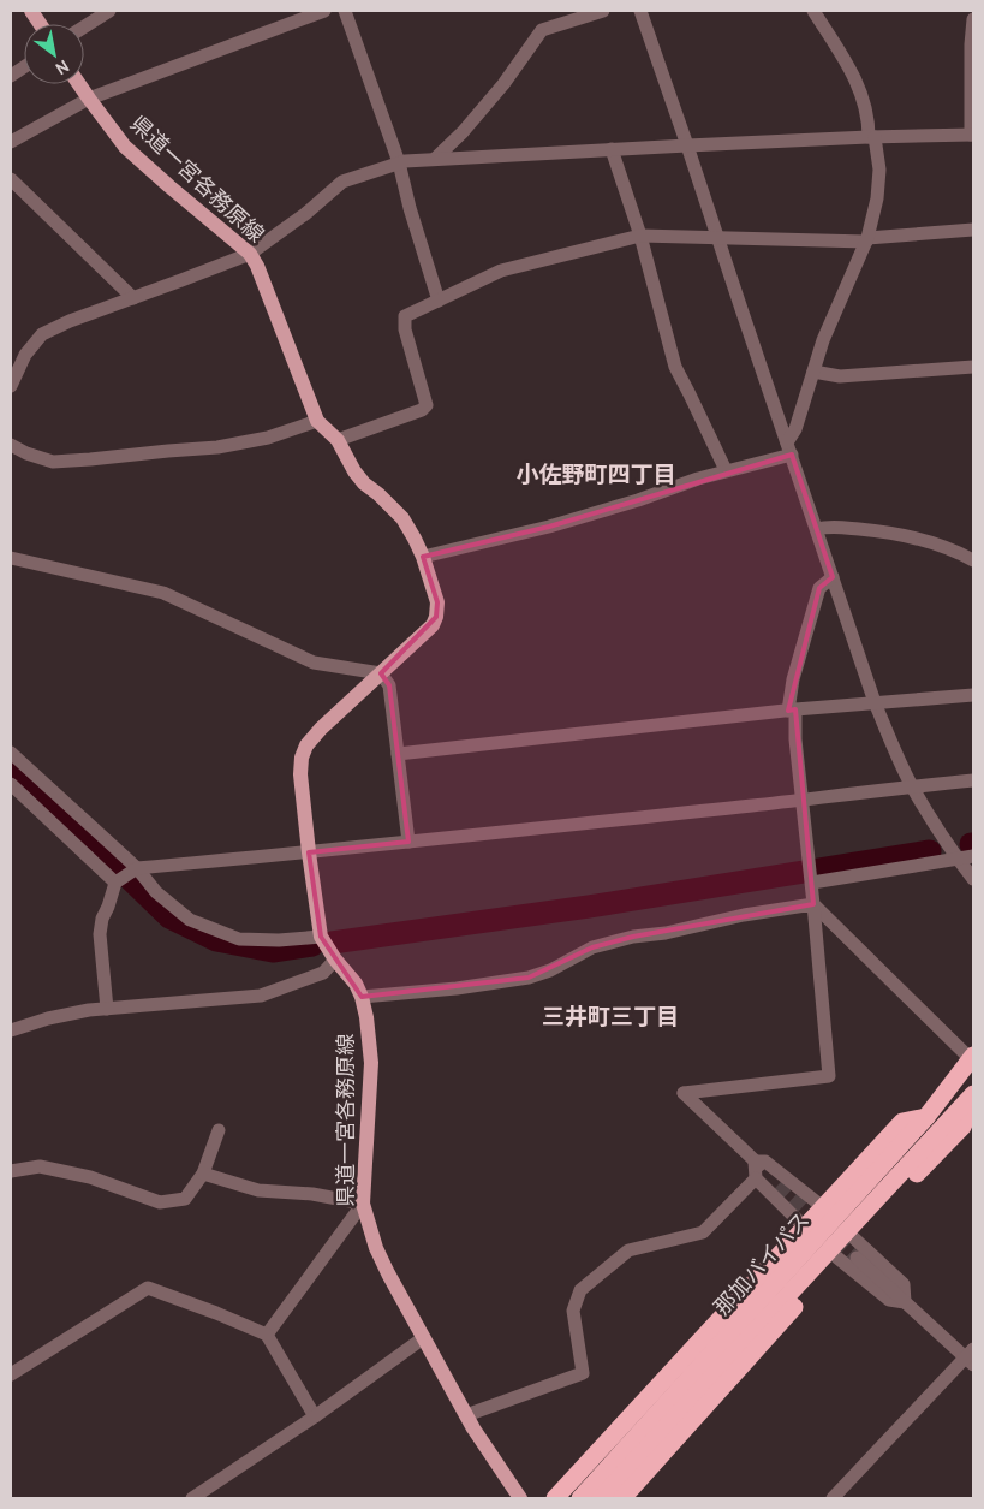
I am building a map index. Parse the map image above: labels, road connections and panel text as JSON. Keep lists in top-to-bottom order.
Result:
{
  "streets": {
    "highway": ["那加バイパス"],
    "main road": ["県道一宮各務原線"]
  },
  "districts": ["小佐野町四丁目", "三井町三丁目"],
  "north": "bottom right"
}
